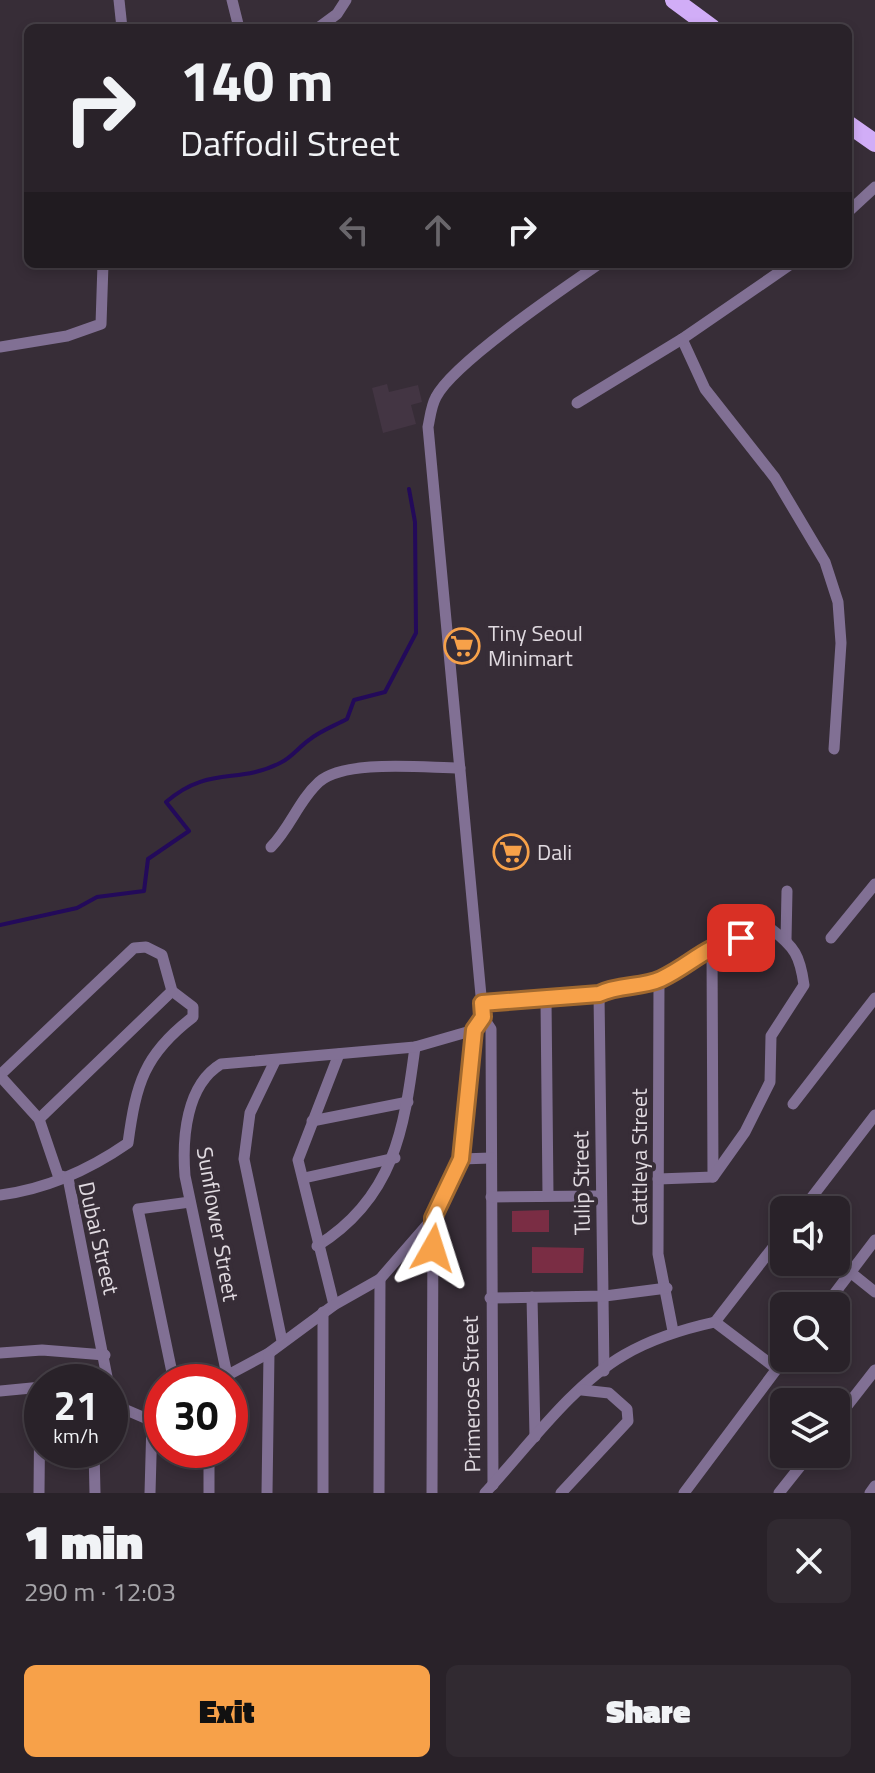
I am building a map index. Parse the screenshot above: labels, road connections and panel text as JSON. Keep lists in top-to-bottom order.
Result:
{
  "streets": {
    "street": [
      "Cattleya Street",
      "Tulip Street",
      "Sunflower Street",
      "Dubai Street",
      "Primerose Street"
    ]
  },
  "places": {
    "supermarket": ["Tiny Seoul Minimart", "Dali"]
  },
  "page": {
    "turn": ["140 m", "Daffodil Street"],
    "speed": "21 km/h",
    "limit": "30",
    "heading": ["1 min", "290 m · 12:03"],
    "buttons": ["Exit", "Share"]
  }
}
